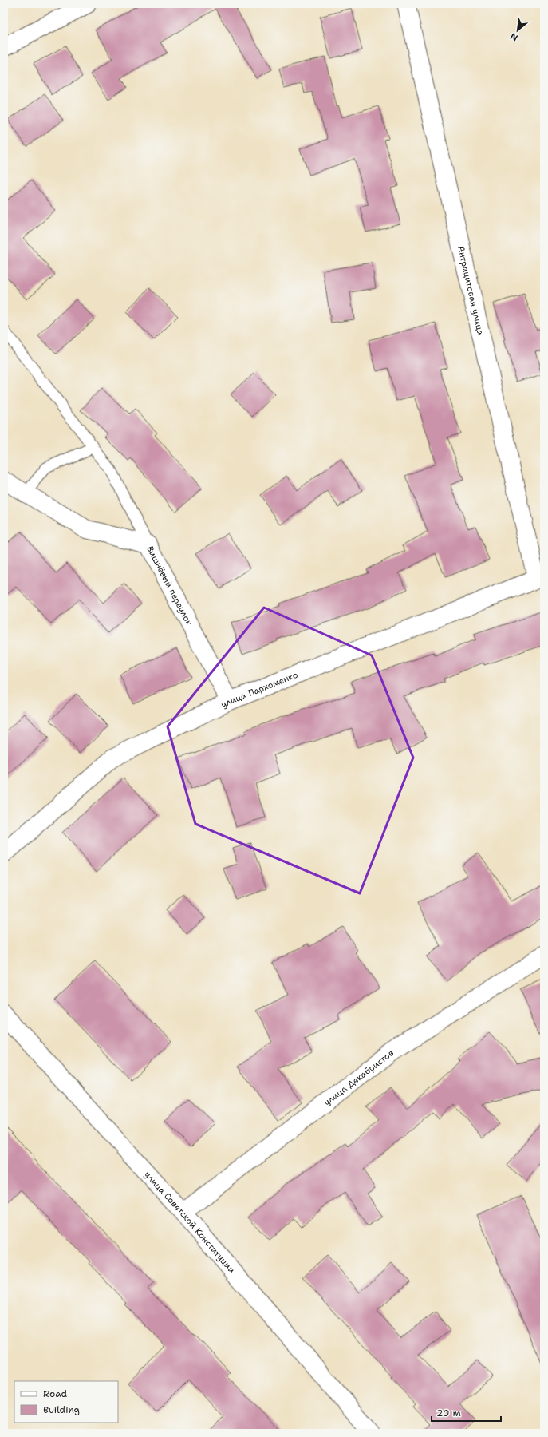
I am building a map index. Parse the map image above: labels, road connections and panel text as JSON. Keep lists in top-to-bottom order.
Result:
{
  "streets": {
    "street": [
      "Антрацитовая улица",
      "Вишнёвый переулок",
      "улица Пархоменко",
      "улица Декабристов",
      "улица Советской Конституции"
    ]
  },
  "crossings": [
    ["Антрацитовая улица", "улица Пархоменко"],
    ["Вишнёвый переулок", "улица Пархоменко"],
    ["улица Декабристов", "улица Советской Конституции"]
  ],
  "legend": ["Road", "Building"],
  "scale_bar": "20 m",
  "north": "bottom left"
}
